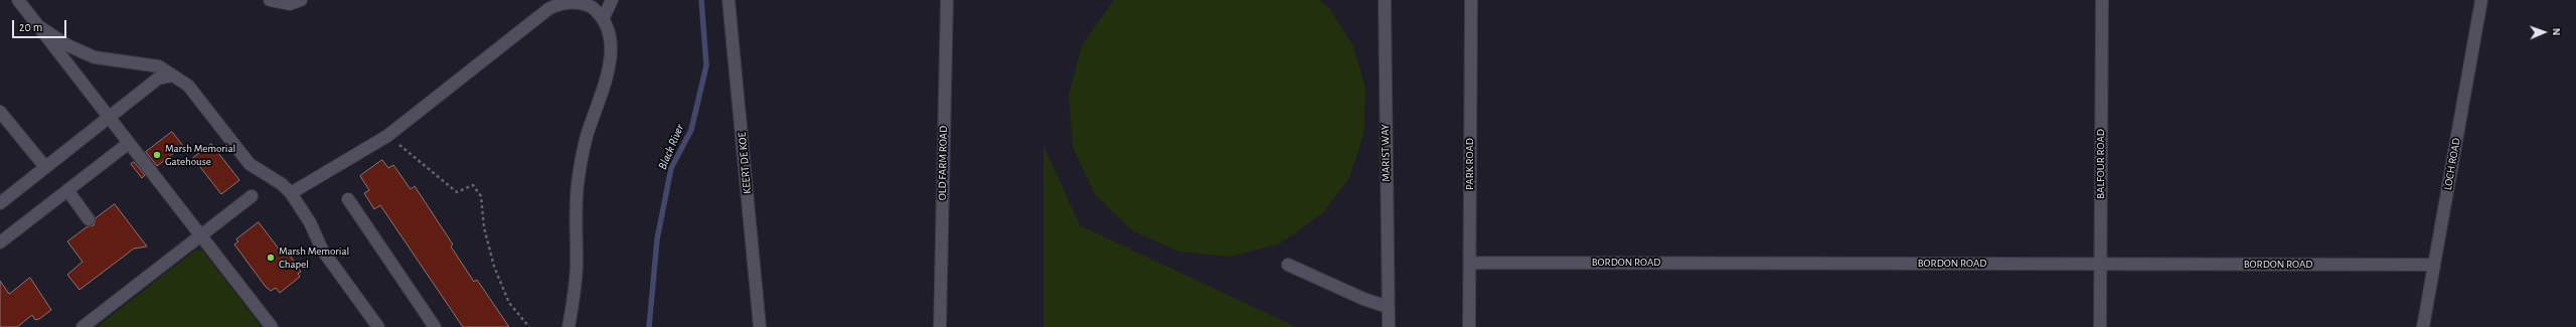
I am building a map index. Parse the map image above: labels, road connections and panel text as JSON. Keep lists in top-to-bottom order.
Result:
{
  "streets": {
    "street": [
      "MARIST WAY",
      "KEERT DE KOE",
      "OLD FARM ROAD",
      "PARK ROAD",
      "BALFOUR ROAD",
      "LOCH ROAD",
      "BORDON ROAD"
    ]
  },
  "crossings": [
    ["PARK ROAD", "BORDON ROAD"],
    ["BALFOUR ROAD", "BORDON ROAD"],
    ["LOCH ROAD", "BORDON ROAD"]
  ],
  "water": ["Black River"],
  "places": ["Marsh Memorial Gatehouse", "Marsh Memorial Chapel"],
  "scale_bar": "20 m",
  "north": "right"
}
